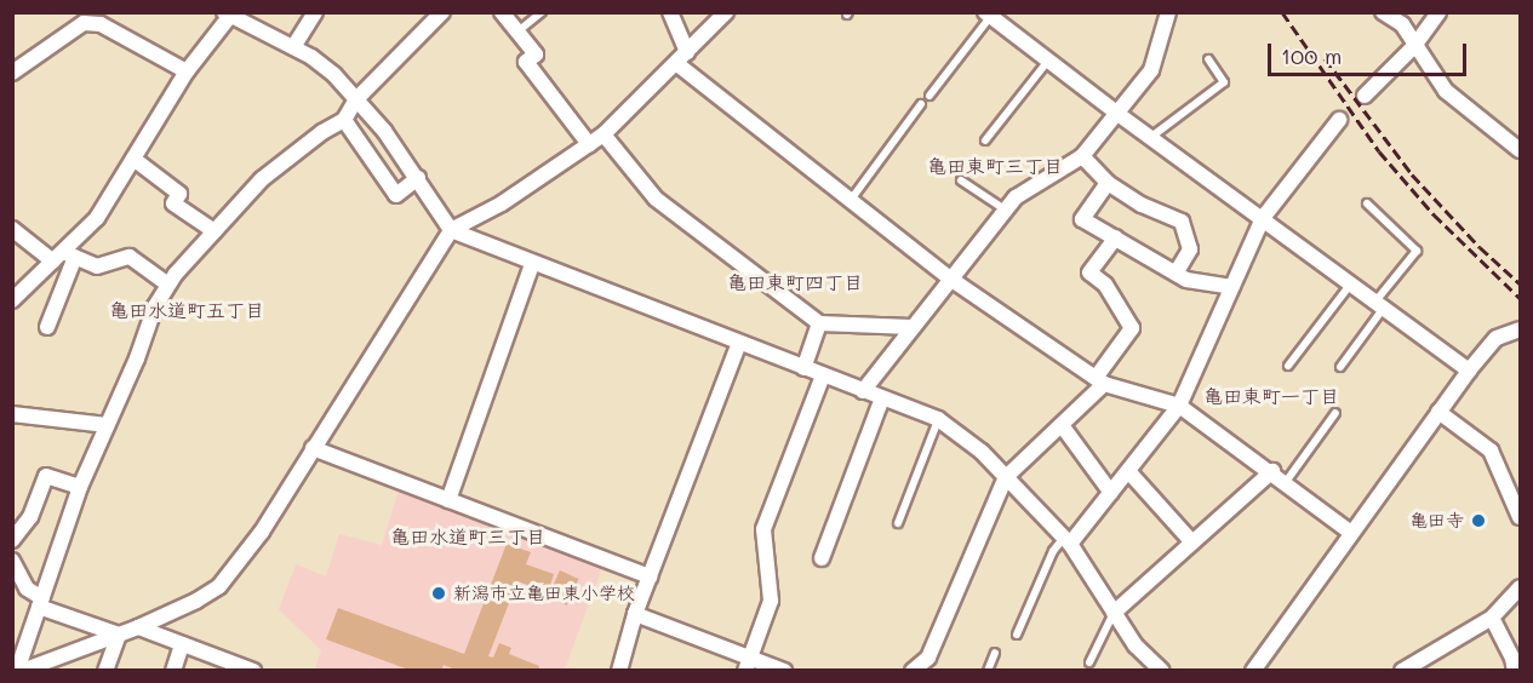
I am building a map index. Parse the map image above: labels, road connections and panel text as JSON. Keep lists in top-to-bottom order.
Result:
{
  "districts": [
    "亀田東町三丁目",
    "亀田東町四丁目",
    "亀田水道町五丁目",
    "亀田東町一丁目",
    "亀田水道町三丁目"
  ],
  "places": ["亀田寺", "新潟市立亀田東小学校"],
  "scale_bar": "100 m"
}
